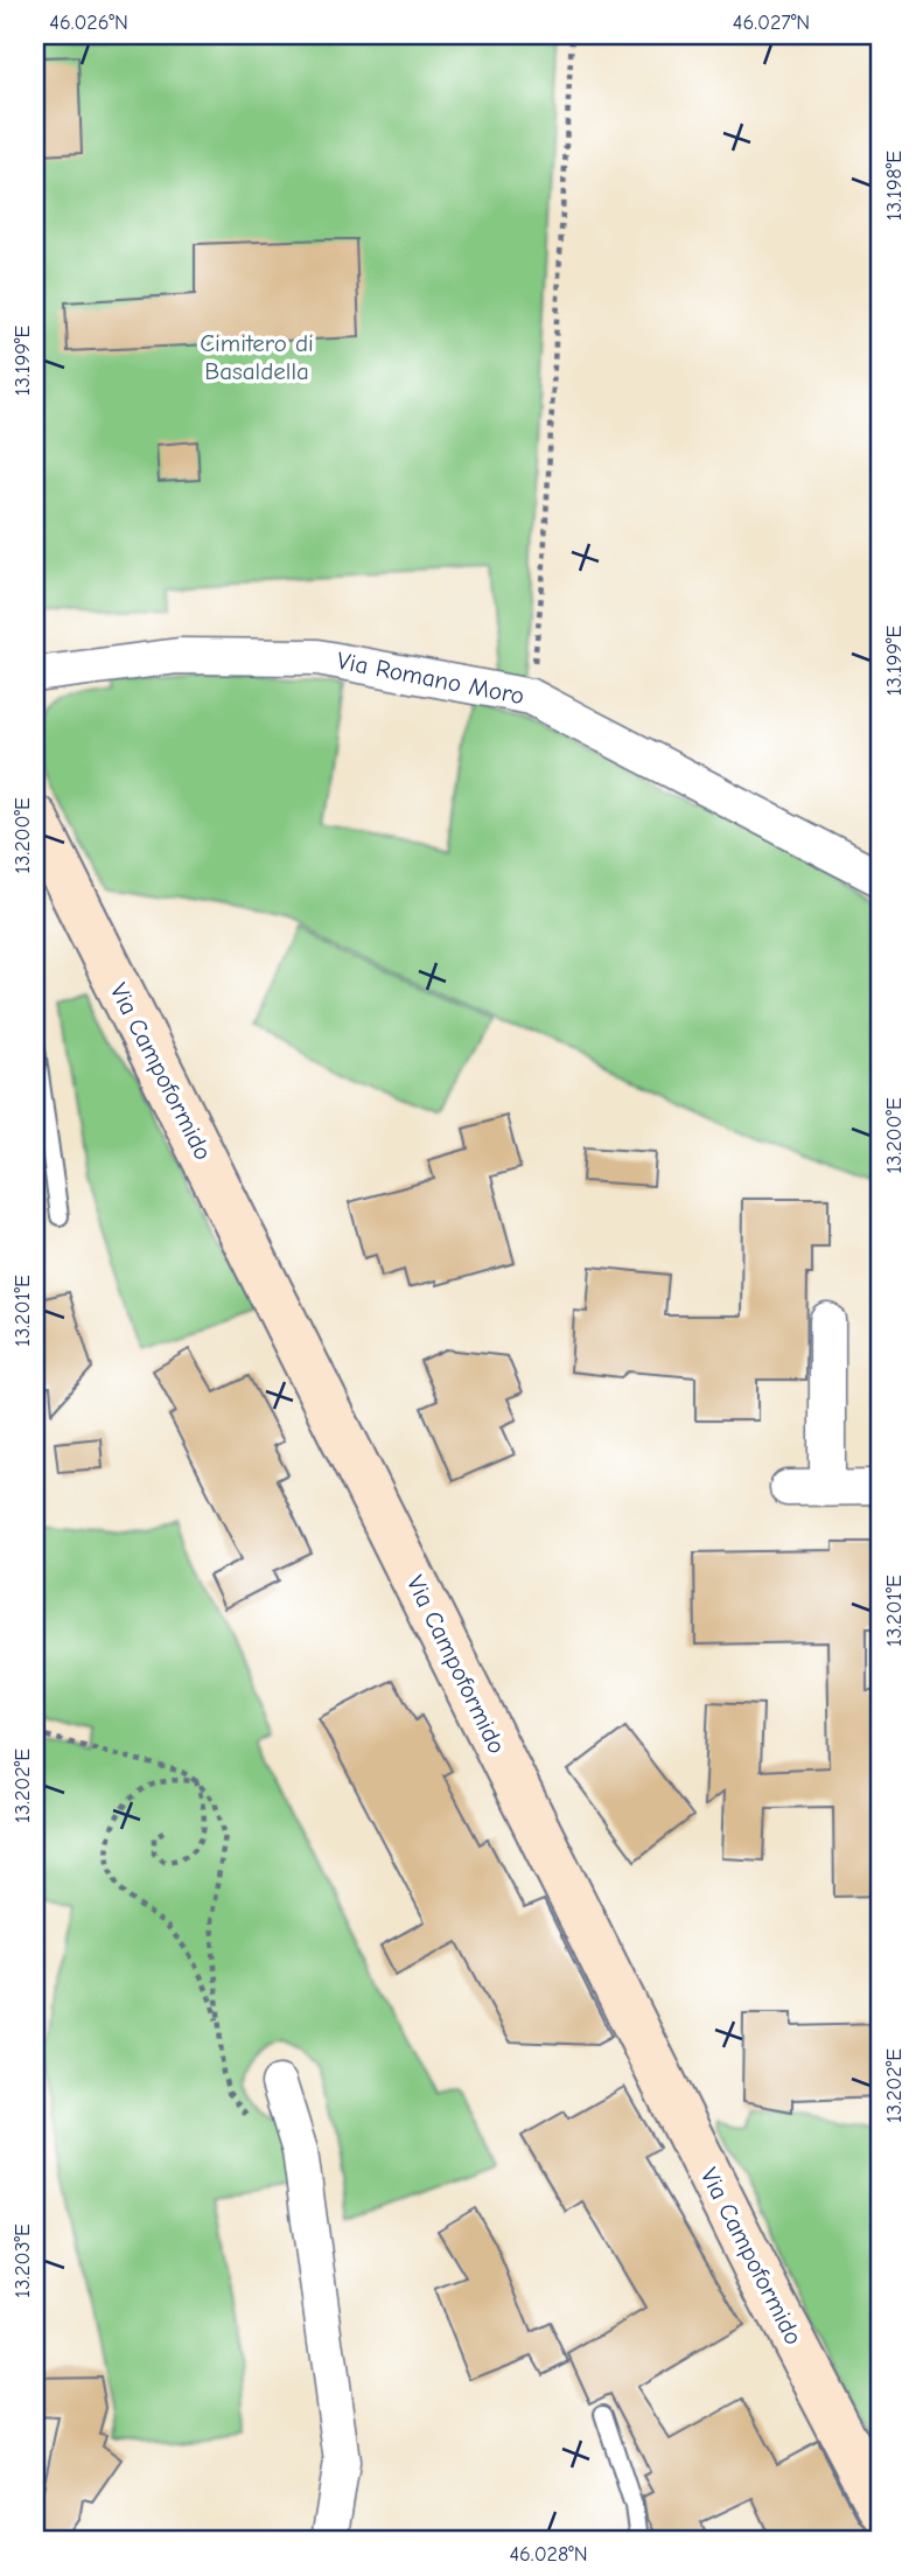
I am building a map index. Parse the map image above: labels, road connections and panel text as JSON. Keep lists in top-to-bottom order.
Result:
{
  "streets": {
    "main road": ["Via Campoformido"],
    "street": ["Via Romano Moro"]
  },
  "parks": ["Cimitero di Basaldella"],
  "coordinates": [
    "46.026°N",
    "46.027°N",
    "13.198°E",
    "13.199°E",
    "13.200°E",
    "13.201°E",
    "13.202°E",
    "13.203°E",
    "46.028°N"
  ]
}
